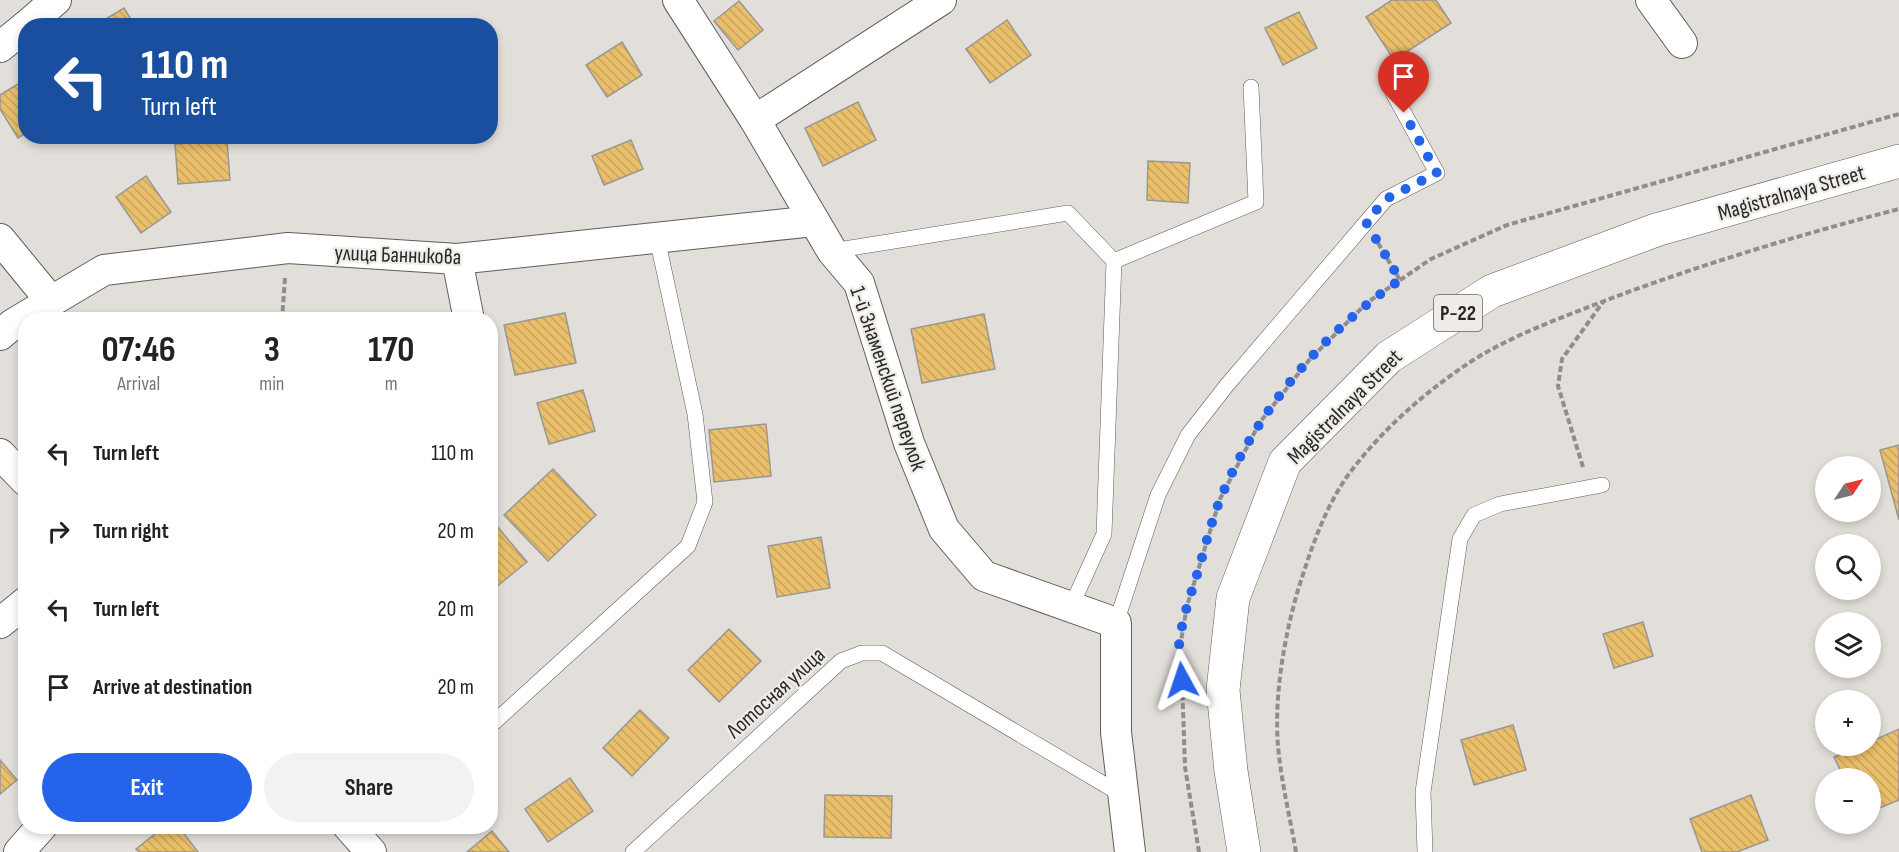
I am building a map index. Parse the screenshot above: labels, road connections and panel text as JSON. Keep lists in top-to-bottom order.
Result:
{
  "streets": {
    "highway": ["Magistralnaya Street", "Р-22"],
    "street": ["улица Банникова", "1-й Знаменский переулок"],
    "lane": ["Лотосная улица"]
  },
  "crossings": [
    ["улица Банникова", "1-й Знаменский переулок"]
  ],
  "north": "top right",
  "page": {
    "turn": ["110 m", "Turn left"],
    "eta": [
      "07:46",
      "Arrival",
      "3",
      "min",
      "170",
      "m"
    ],
    "list": [
      {
        "name": "Turn left",
        "value": "110 m"
      },
      {
        "name": "Turn right",
        "value": "20 m"
      },
      {
        "name": "Turn left",
        "value": "20 m"
      },
      {
        "name": "Arrive at destination",
        "value": "20 m"
      }
    ],
    "map_buttons": ["+", "−"],
    "buttons": ["Exit", "Share"]
  }
}
